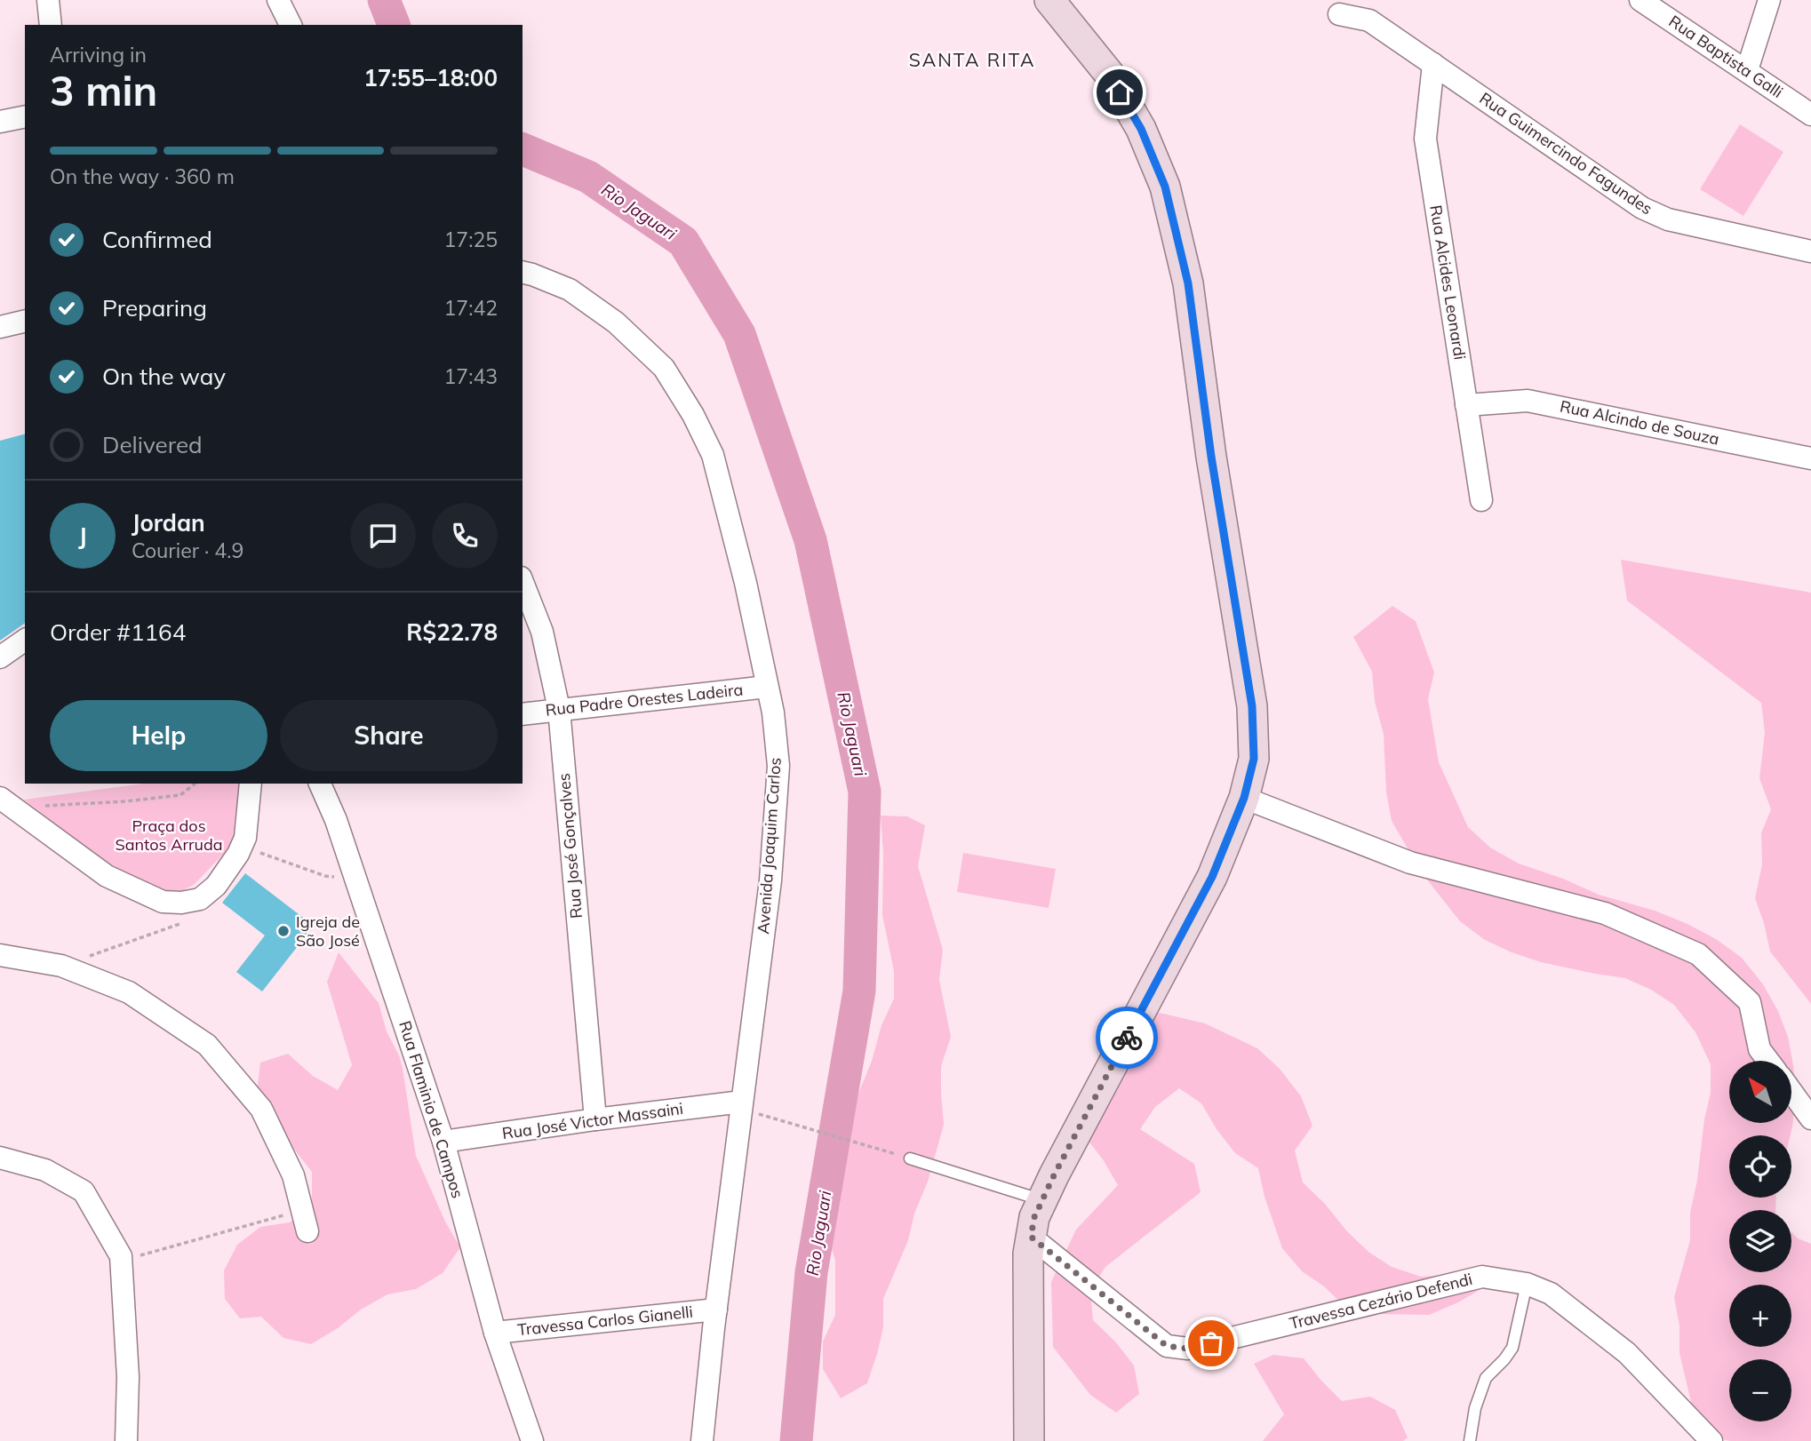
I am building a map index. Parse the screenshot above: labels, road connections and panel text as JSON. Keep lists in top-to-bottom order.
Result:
{
  "streets": {
    "street": [
      "Rua Baptista Galli",
      "Rua Guimercindo Fagundes",
      "Rua Alcides Leonardi",
      "Rua Alcindo de Souza",
      "Rua Padre Orestes Ladeira",
      "Rua José Gonçalves",
      "Avenida Joaquim Carlos",
      "Rua Flaminio de Campos",
      "Rua José Victor Massaini",
      "Travessa Cezário Defendi",
      "Travessa Carlos Gianelli"
    ]
  },
  "crossings": [
    ["Rua Guimercindo Fagundes", "Rua Alcides Leonardi"],
    ["Rua Alcides Leonardi", "Rua Alcindo de Souza"],
    ["Rua Padre Orestes Ladeira", "Rua José Gonçalves"],
    ["Rua Padre Orestes Ladeira", "Avenida Joaquim Carlos"],
    ["Rua José Gonçalves", "Rua José Victor Massaini"],
    ["Avenida Joaquim Carlos", "Rua José Victor Massaini"],
    ["Avenida Joaquim Carlos", "Travessa Carlos Gianelli"],
    ["Rua Flaminio de Campos", "Rua José Victor Massaini"],
    ["Rua Flaminio de Campos", "Travessa Carlos Gianelli"]
  ],
  "districts": ["SANTA RITA"],
  "water": ["Rio Jaguari"],
  "parks": ["Praça dos Santos Arruda"],
  "places": ["Igreja de São José"],
  "north": "top left",
  "page": {
    "heading": ["3 min", "Arriving in", "17:55–18:00"],
    "panel": [
      "Jordan",
      "Courier · 4.9",
      "Order #1164",
      "R$22.78"
    ],
    "bar": "On the way · 360 m",
    "list": [
      ["Confirmed", "17:25"],
      ["Preparing", "17:42"],
      ["On the way", "17:43"],
      "Delivered"
    ],
    "round": "J",
    "buttons": ["Help", "Share"],
    "map_buttons": ["+", "−"]
  }
}
